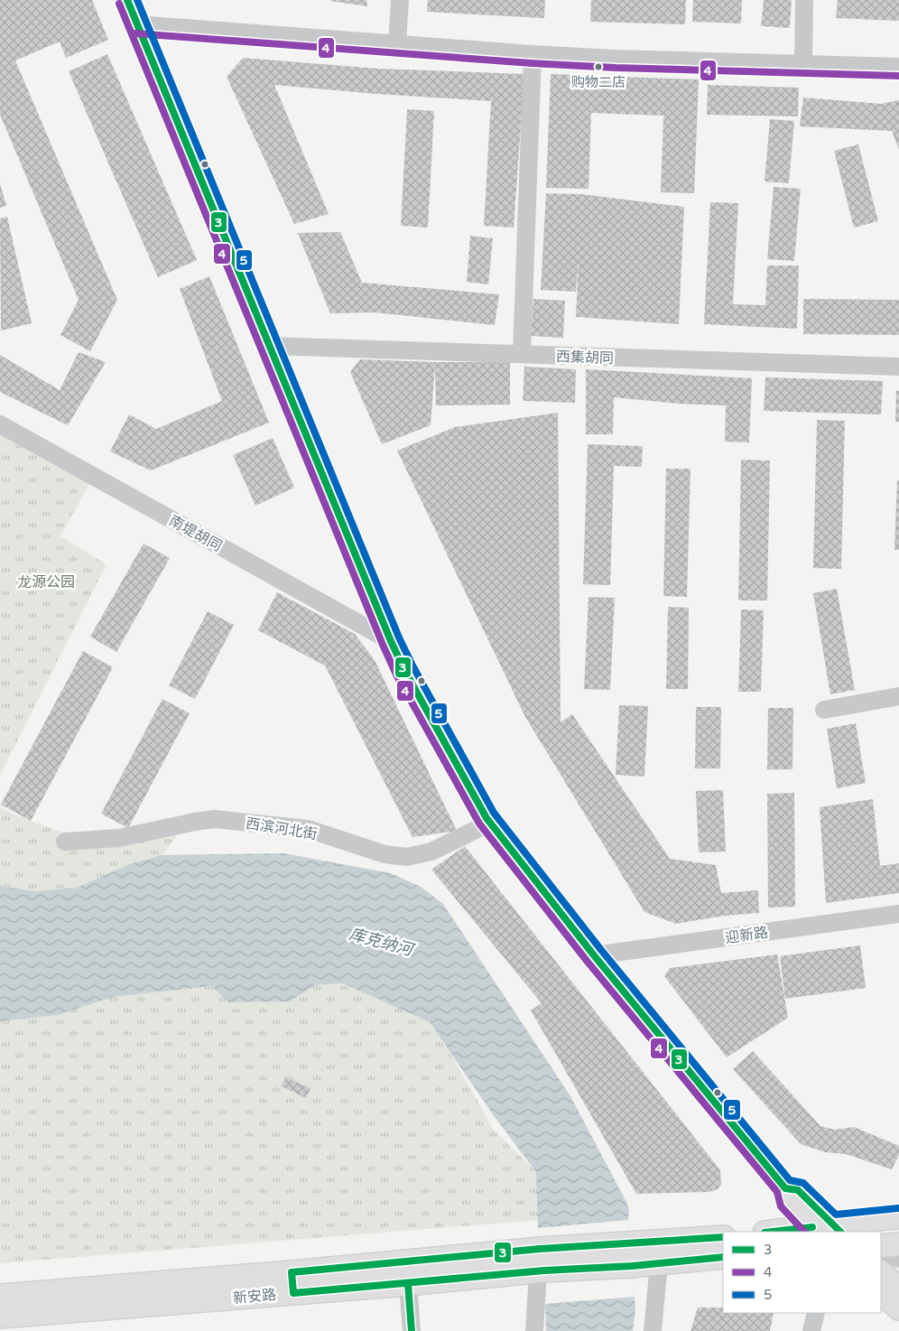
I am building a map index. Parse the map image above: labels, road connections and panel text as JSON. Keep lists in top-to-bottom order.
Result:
{
  "streets": {
    "main road": ["新安路"],
    "street": [
      "西集胡同",
      "南堤胡同",
      "西滨河北街",
      "迎新路"
    ]
  },
  "water": ["库克纳河"],
  "parks": ["龙源公园"],
  "places": ["购物二店"],
  "lines": ["transit line 3", "transit line 5", "transit line 4"],
  "legend": ["3", "4", "5"]
}
